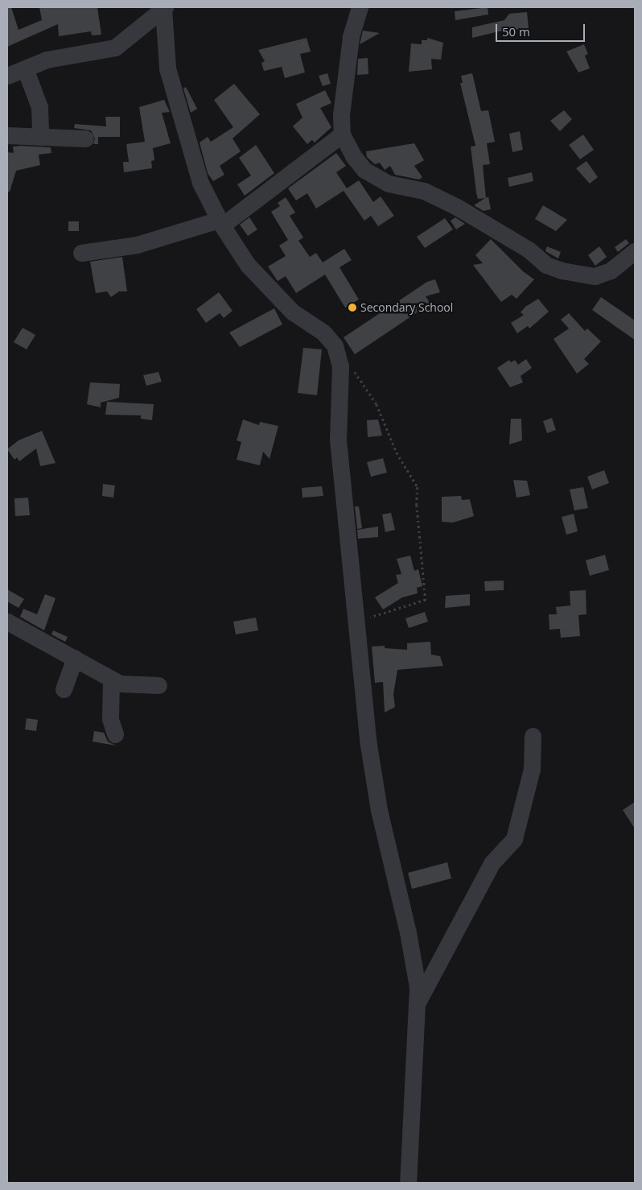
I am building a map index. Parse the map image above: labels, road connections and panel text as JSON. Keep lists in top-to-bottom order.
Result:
{
  "places": ["Secondary School"],
  "scale_bar": "50 m"
}
